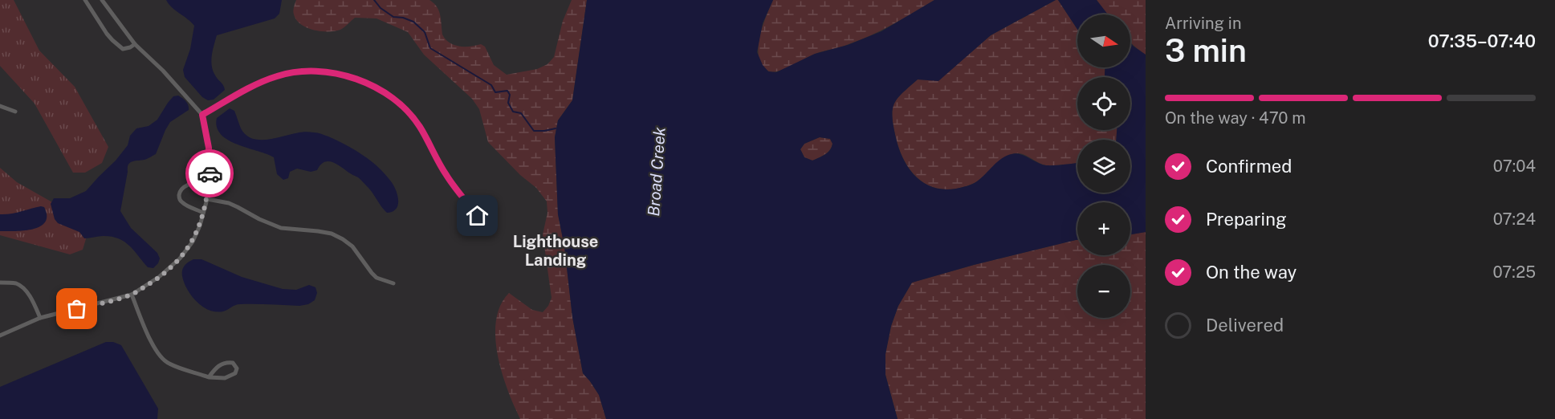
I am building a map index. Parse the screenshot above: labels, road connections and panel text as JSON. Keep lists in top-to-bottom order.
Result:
{
  "districts": ["Lighthouse Landing"],
  "water": ["Broad Creek"],
  "north": "right",
  "page": {
    "heading": ["3 min", "Arriving in", "07:35–07:40"],
    "map_buttons": ["+", "−"],
    "bar": "On the way · 470 m",
    "list": [
      ["Confirmed", "07:04"],
      ["Preparing", "07:24"],
      ["On the way", "07:25"],
      "Delivered"
    ]
  }
}
